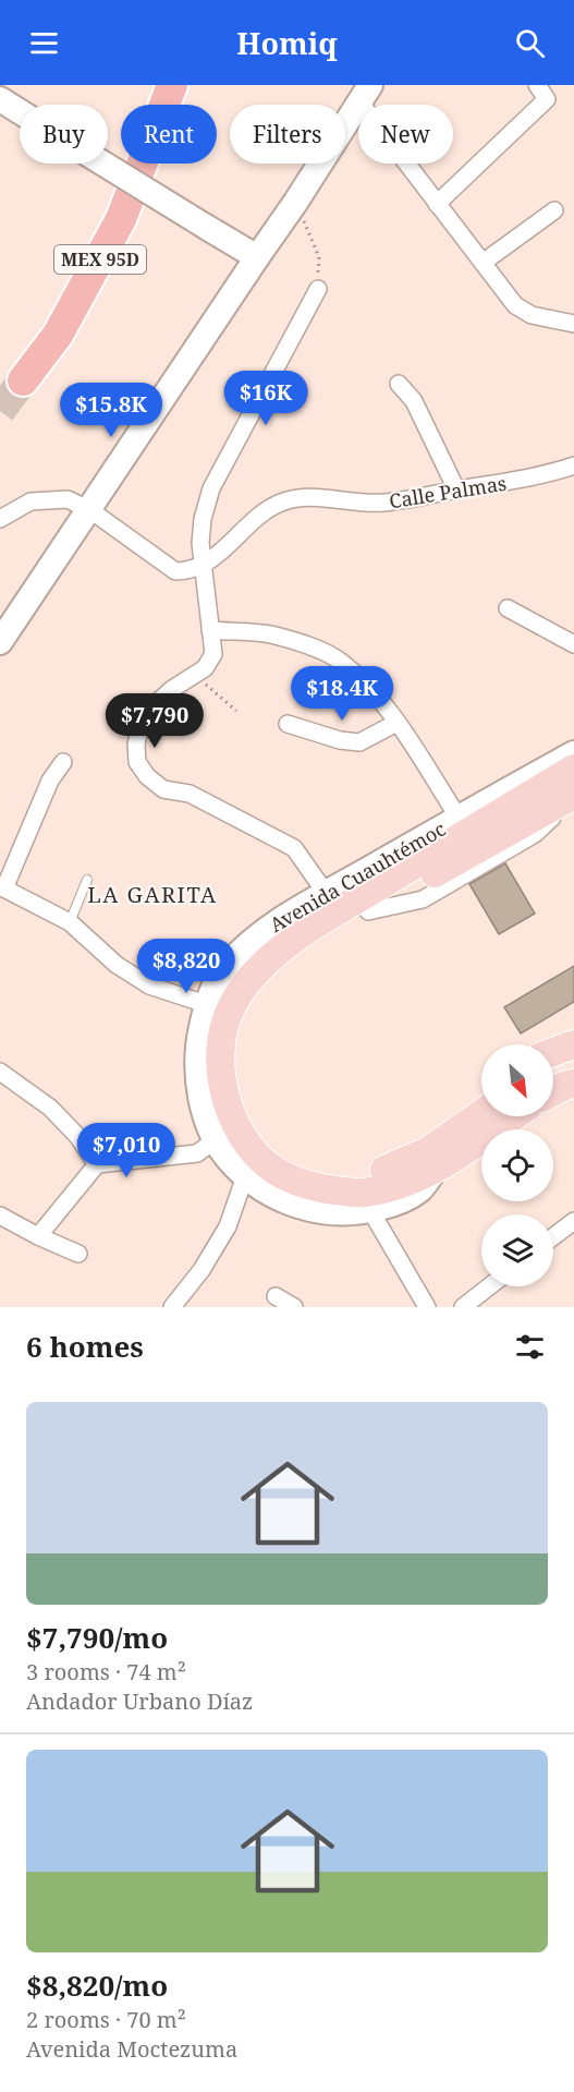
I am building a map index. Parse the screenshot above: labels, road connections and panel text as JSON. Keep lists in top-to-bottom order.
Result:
{
  "streets": {
    "highway": ["MEX 95D"],
    "main road": ["Avenida Cuauhtémoc"],
    "street": ["Calle Palmas"]
  },
  "districts": ["LA GARITA"],
  "north": "bottom right",
  "page": {
    "header": "Homiq",
    "chip": [
      "Buy",
      "Rent",
      "Filters",
      "New"
    ],
    "price": [
      "$16K",
      "$15.8K",
      "$18.4K",
      "$7,790",
      "$8,820",
      "$7,010"
    ],
    "heading": "6 homes",
    "list": [
      {
        "name": "$7,790/mo",
        "note": "3 rooms · 74 m² · Andador Urbano Díaz"
      },
      {
        "name": "$8,820/mo",
        "note": "2 rooms · 70 m² · Avenida Moctezuma"
      }
    ]
  }
}
